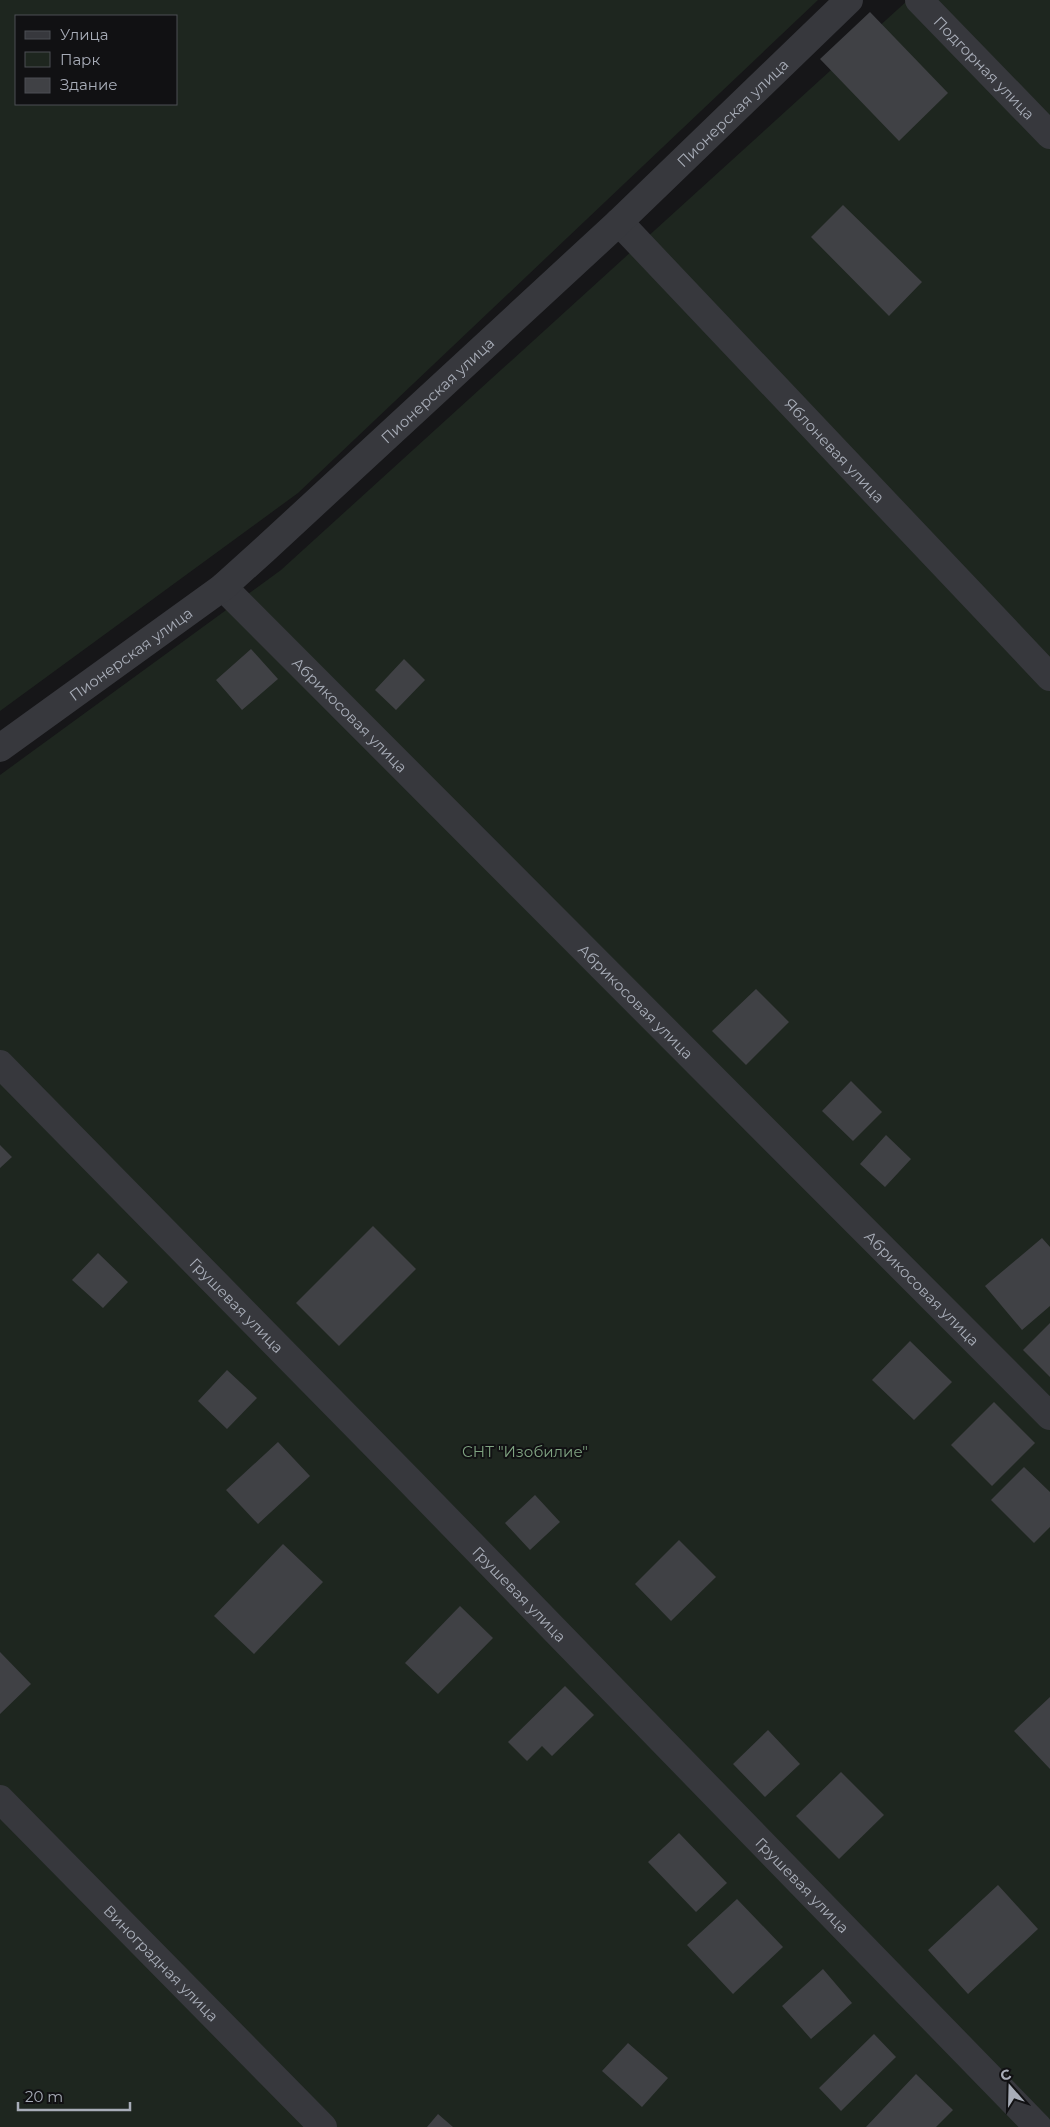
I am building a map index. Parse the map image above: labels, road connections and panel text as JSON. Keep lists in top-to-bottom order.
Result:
{
  "streets": {
    "street": [
      "Подгорная улица",
      "Пионерская улица",
      "Яблоневая улица",
      "Абрикосовая улица",
      "Грушевая улица",
      "Виноградная улица"
    ]
  },
  "crossings": [
    ["Пионерская улица", "Яблоневая улица"],
    ["Пионерская улица", "Абрикосовая улица"]
  ],
  "parks": ["СНТ \"Изобилие\""],
  "legend": ["Улица", "Парк", "Здание"],
  "scale_bar": "20 m",
  "north": "top"
}
